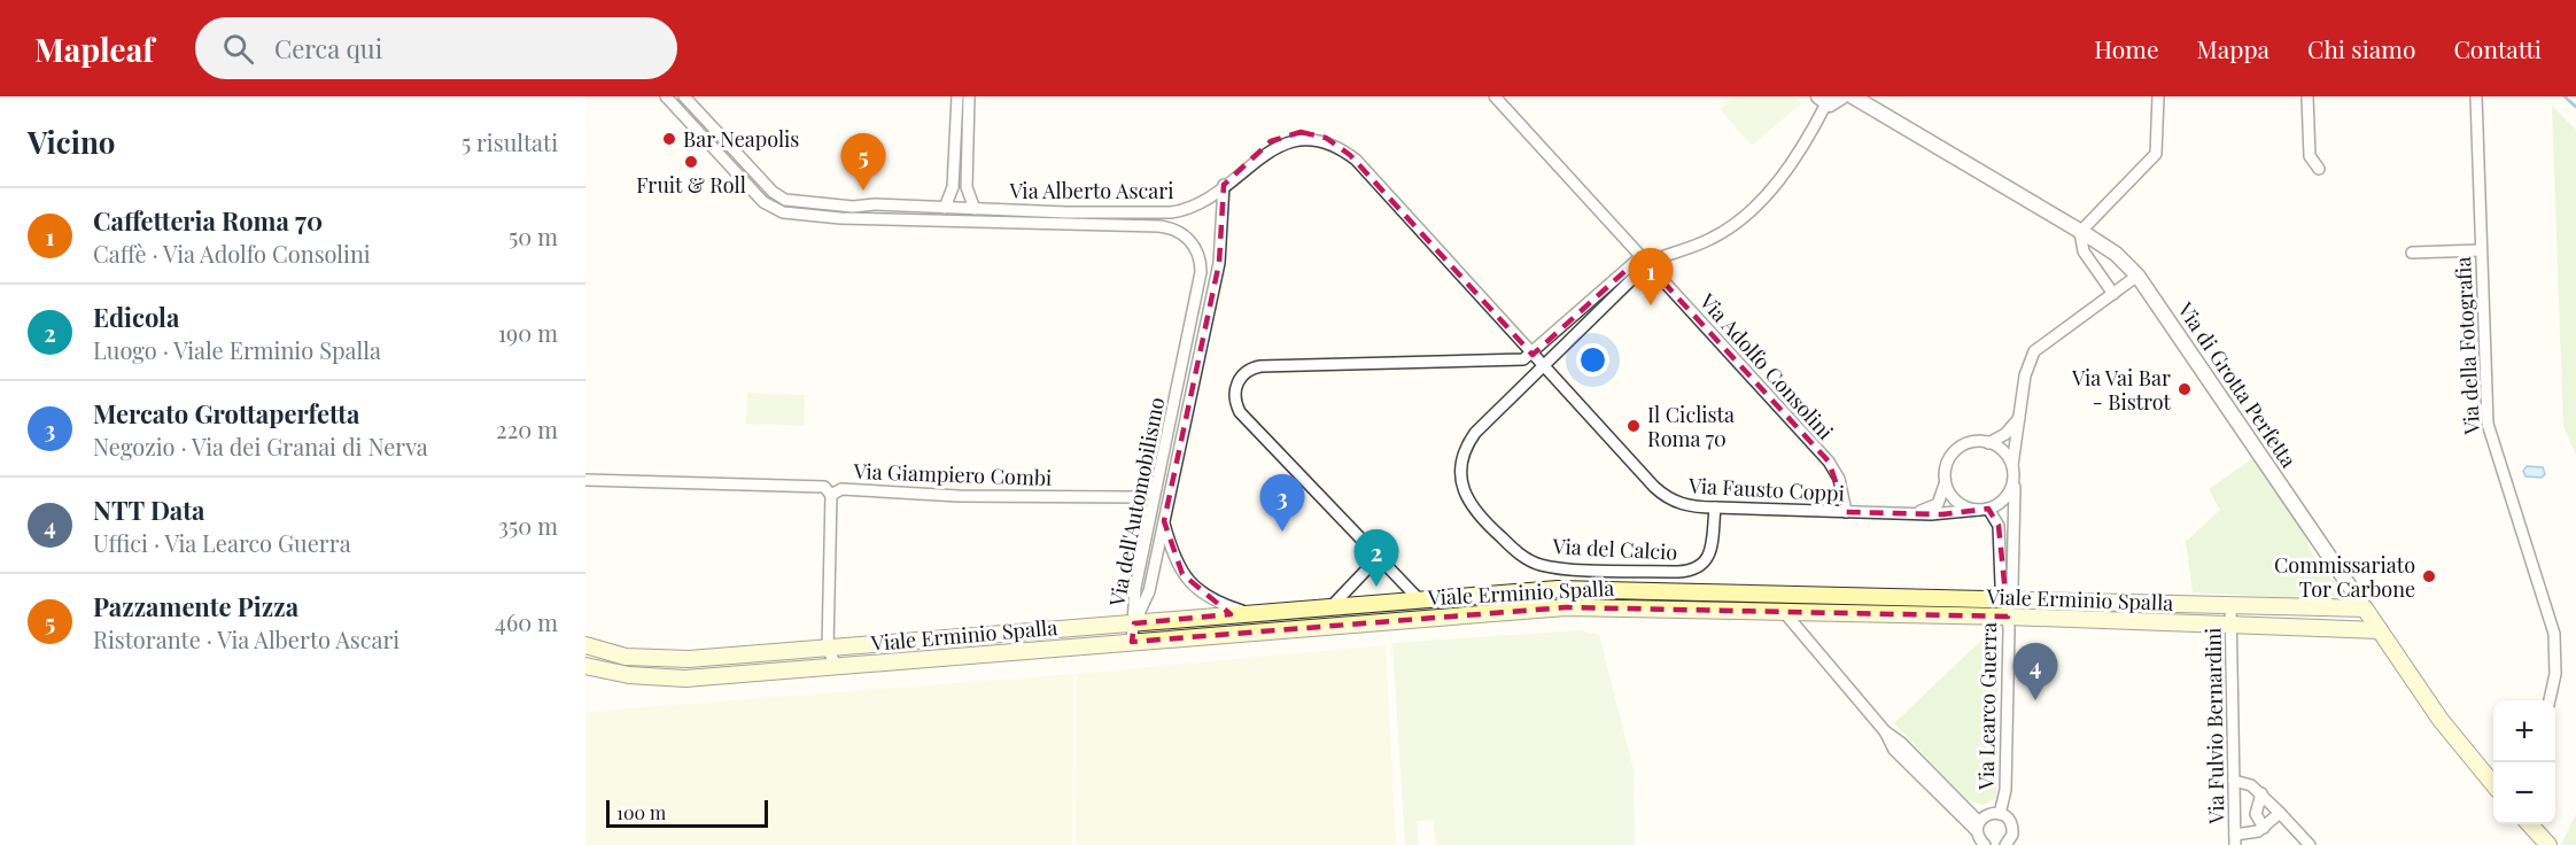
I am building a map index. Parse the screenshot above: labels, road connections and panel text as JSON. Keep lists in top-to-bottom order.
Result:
{
  "streets": {
    "main road": ["Via di Grotta Perfetta", "Viale Erminio Spalla"],
    "street": [
      "Via Alberto Ascari",
      "Via della Fotografia",
      "Via Adolfo Consolini",
      "Via Giampiero Combi",
      "Via Fausto Coppi",
      "Via dell'Automobilismo",
      "Via del Calcio",
      "Via Learco Guerra",
      "Via Fulvio Bernardini"
    ]
  },
  "crossings": [
    ["Via Alberto Ascari", "Via Fausto Coppi"],
    ["Via Alberto Ascari", "Via dell'Automobilismo"],
    ["Via Adolfo Consolini", "Via Fausto Coppi"],
    ["Via di Grotta Perfetta", "Viale Erminio Spalla"],
    ["Via Giampiero Combi", "Via dell'Automobilismo"],
    ["Via Fausto Coppi", "Via del Calcio"],
    ["Via Fausto Coppi", "Via Learco Guerra"],
    ["Via dell'Automobilismo", "Viale Erminio Spalla"],
    ["Viale Erminio Spalla", "Via Learco Guerra"],
    ["Viale Erminio Spalla", "Via Fulvio Bernardini"]
  ],
  "places": [
    "Bar Neapolis",
    "Fruit & Roll",
    "Via Vai Bar - Bistrot",
    "Il Ciclista Roma 70",
    "Commissariato Tor Carbone"
  ],
  "scale_bar": "100 m",
  "page": {
    "header": "Mapleaf",
    "search": "Cerca qui",
    "nav": [
      "Home",
      "Mappa",
      "Chi siamo",
      "Contatti"
    ],
    "heading": ["Vicino", "5 risultati"],
    "pins": [
      "5",
      "1",
      "3",
      "2",
      "4"
    ],
    "list": [
      {
        "mark": "1",
        "name": "Caffetteria Roma 70",
        "note": "Caffè · Via Adolfo Consolini",
        "value": "50 m"
      },
      {
        "mark": "2",
        "name": "Edicola",
        "note": "Luogo · Viale Erminio Spalla",
        "value": "190 m"
      },
      {
        "mark": "3",
        "name": "Mercato Grottaperfetta",
        "note": "Negozio · Via dei Granai di Nerva",
        "value": "220 m"
      },
      {
        "mark": "4",
        "name": "NTT Data",
        "note": "Uffici · Via Learco Guerra",
        "value": "350 m"
      },
      {
        "mark": "5",
        "name": "Pazzamente Pizza",
        "note": "Ristorante · Via Alberto Ascari",
        "value": "460 m"
      }
    ],
    "map_buttons": ["+", "−"],
    "scale": "100 m"
  }
}
